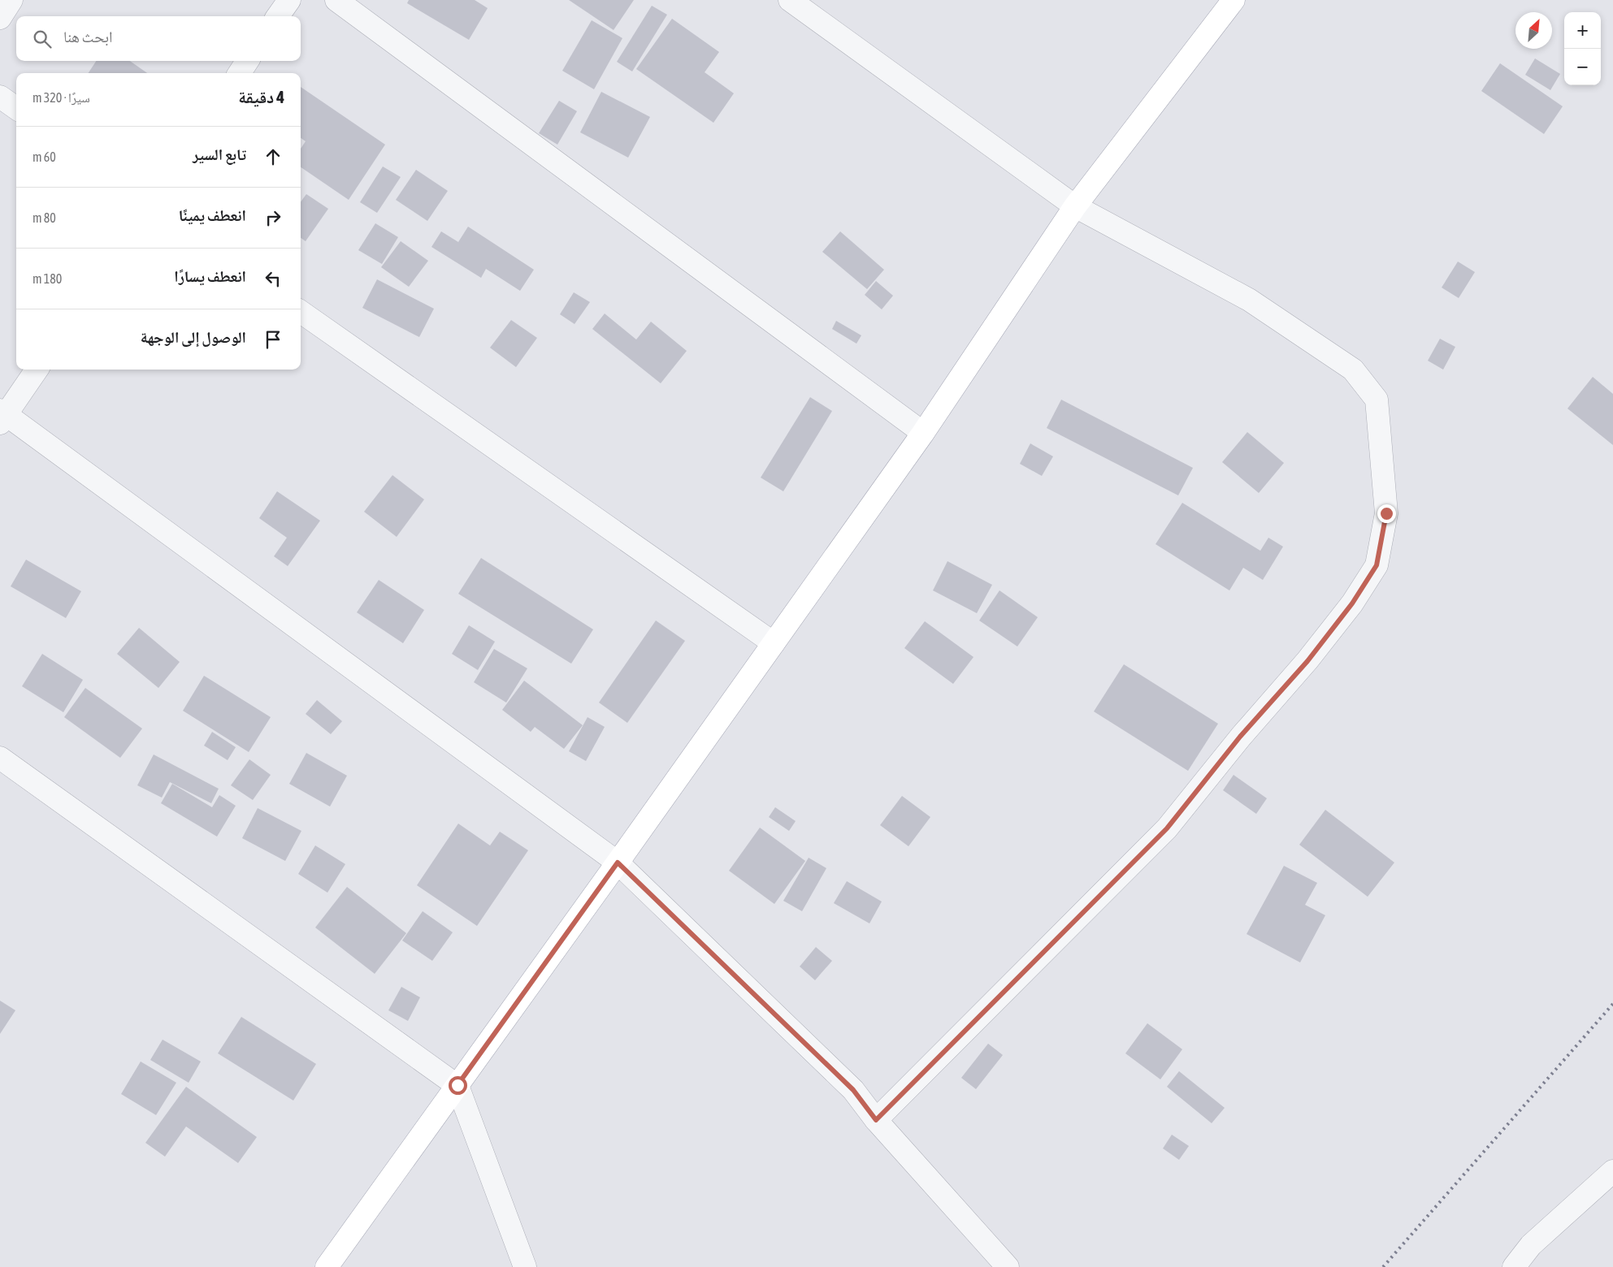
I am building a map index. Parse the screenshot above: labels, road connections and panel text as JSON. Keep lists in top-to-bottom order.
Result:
{
  "north": "top right",
  "page": {
    "map_buttons": ["+", "−"],
    "search": "ابحث هنا",
    "heading": ["4 دقيقة", "سيرًا · 320 m"],
    "list": [
      ["تابع السير", "60 m"],
      ["انعطف يمينًا", "80 m"],
      ["انعطف يسارًا", "180 m"],
      "الوصول إلى الوجهة"
    ]
  }
}
